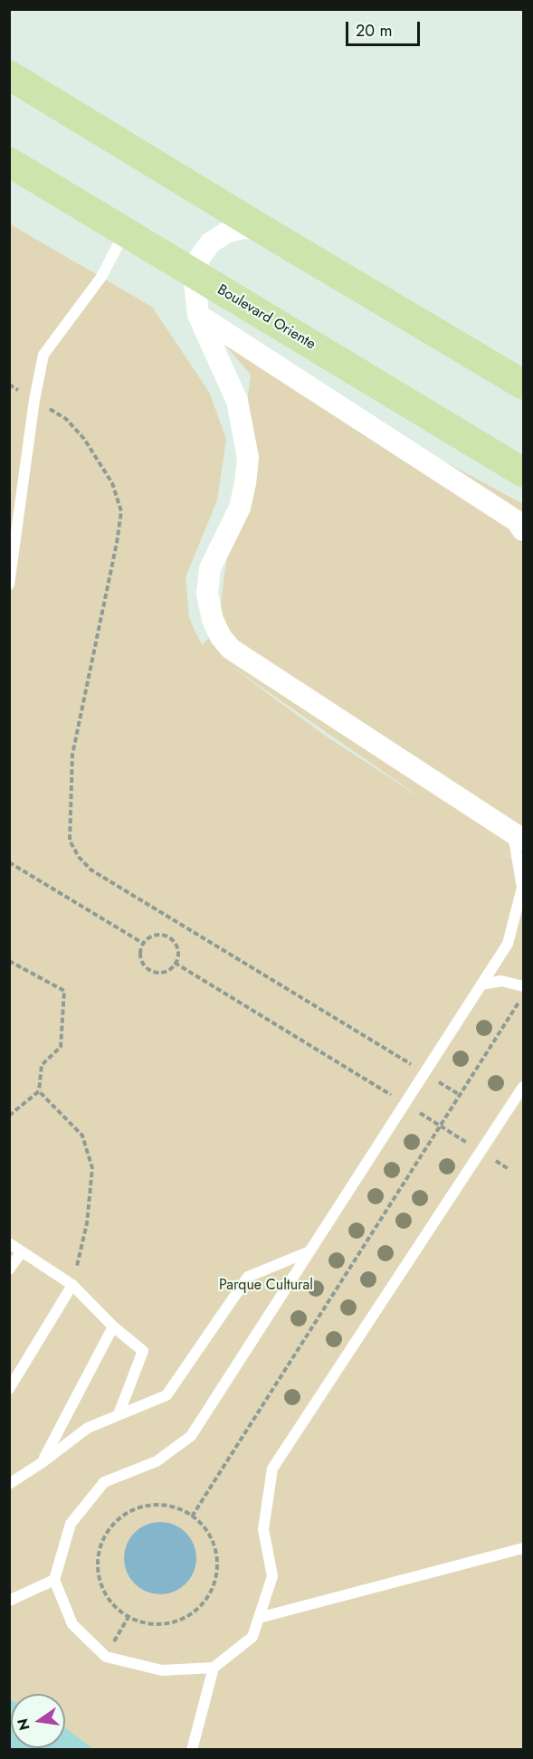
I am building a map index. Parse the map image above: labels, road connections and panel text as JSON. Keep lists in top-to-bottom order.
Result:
{
  "streets": {
    "main road": ["Boulevard Oriente"]
  },
  "parks": ["Parque Cultural"],
  "scale_bar": "20 m",
  "north": "left"
}
